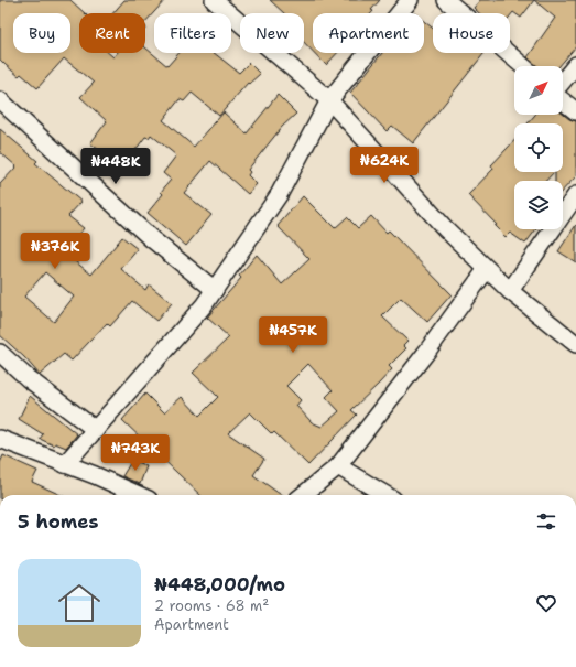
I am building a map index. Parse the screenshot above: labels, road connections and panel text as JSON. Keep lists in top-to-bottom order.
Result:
{
  "north": "top right",
  "page": {
    "chip": [
      "Buy",
      "Rent",
      "Filters",
      "New",
      "Apartment",
      "House"
    ],
    "price": [
      "₦624K",
      "₦448K",
      "₦376K",
      "₦457K",
      "₦743K"
    ],
    "heading": "5 homes",
    "list": [
      {
        "name": "₦448,000/mo",
        "note": "2 rooms · 68 m² · Apartment"
      }
    ]
  }
}
